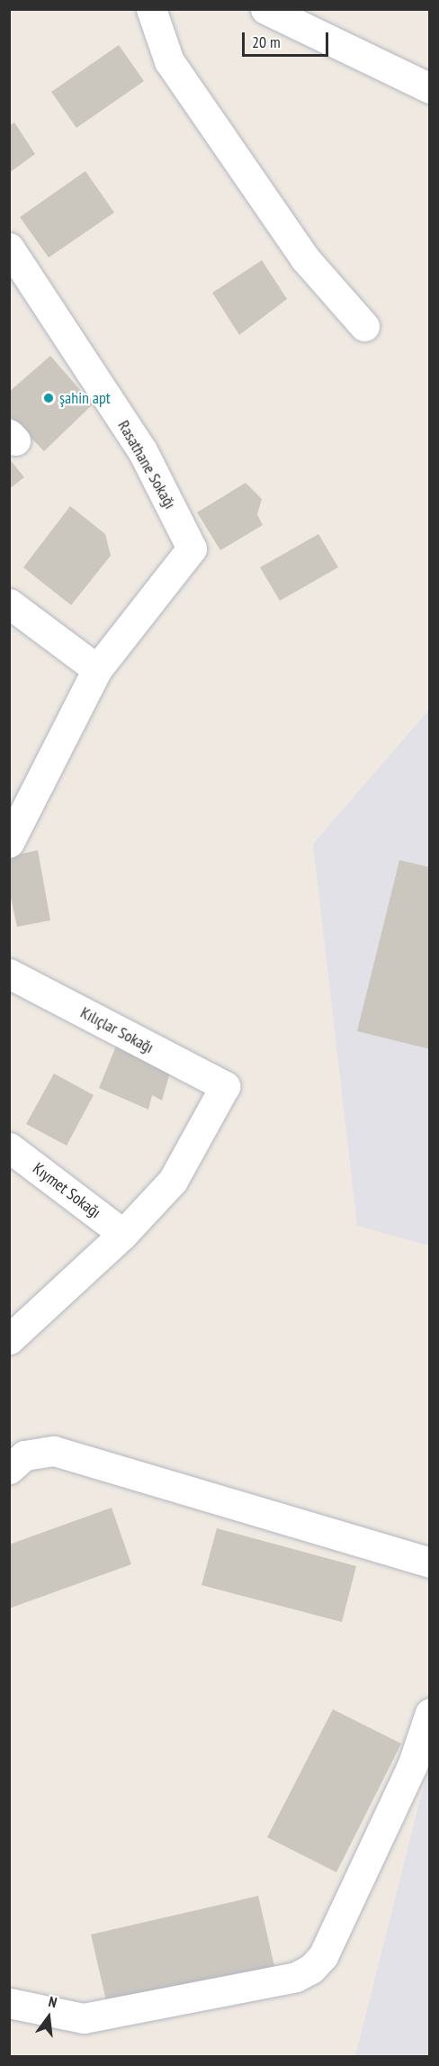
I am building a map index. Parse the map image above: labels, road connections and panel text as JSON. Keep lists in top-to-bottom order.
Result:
{
  "streets": {
    "street": ["Rasathane Sokağı", "Kılıçlar Sokağı", "Kıymet Sokağı"]
  },
  "crossings": [
    ["Kılıçlar Sokağı", "Kıymet Sokağı"]
  ],
  "places": ["şahin apt"],
  "scale_bar": "20 m",
  "north": "top"
}
